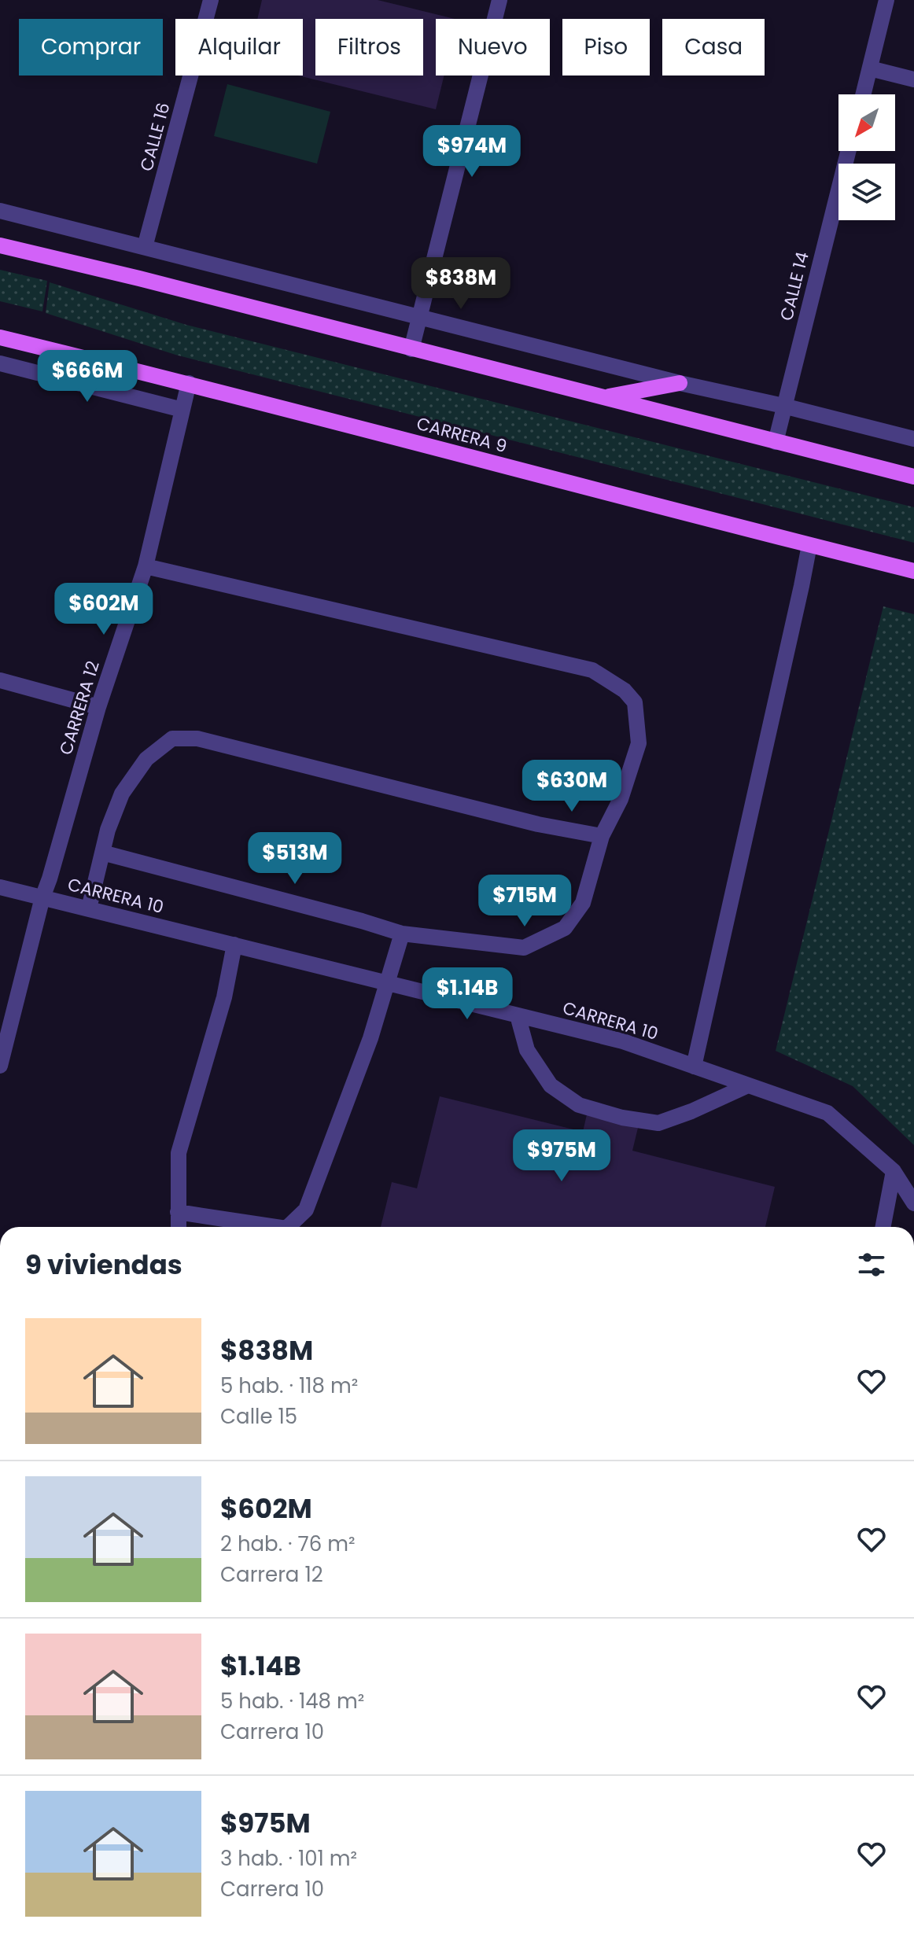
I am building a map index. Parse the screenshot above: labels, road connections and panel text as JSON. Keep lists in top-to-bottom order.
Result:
{
  "streets": {
    "main road": ["CARRERA 9"],
    "street": [
      "CALLE 16",
      "CALLE 14",
      "CARRERA 12",
      "CARRERA 10"
    ]
  },
  "crossings": [
    ["CARRERA 9", "CARRERA 12"],
    ["CARRERA 12", "CARRERA 10"]
  ],
  "north": "bottom left",
  "page": {
    "chip": [
      "Comprar",
      "Alquilar",
      "Filtros",
      "Nuevo",
      "Piso",
      "Casa"
    ],
    "price": [
      "$974M",
      "$838M",
      "$666M",
      "$602M",
      "$630M",
      "$513M",
      "$715M",
      "$1.14B",
      "$975M"
    ],
    "heading": "9 viviendas",
    "list": [
      {
        "name": "$838M",
        "note": "5 hab. · 118 m² · Calle 15"
      },
      {
        "name": "$602M",
        "note": "2 hab. · 76 m² · Carrera 12"
      },
      {
        "name": "$1.14B",
        "note": "5 hab. · 148 m² · Carrera 10"
      },
      {
        "name": "$975M",
        "note": "3 hab. · 101 m² · Carrera 10"
      }
    ]
  }
}
